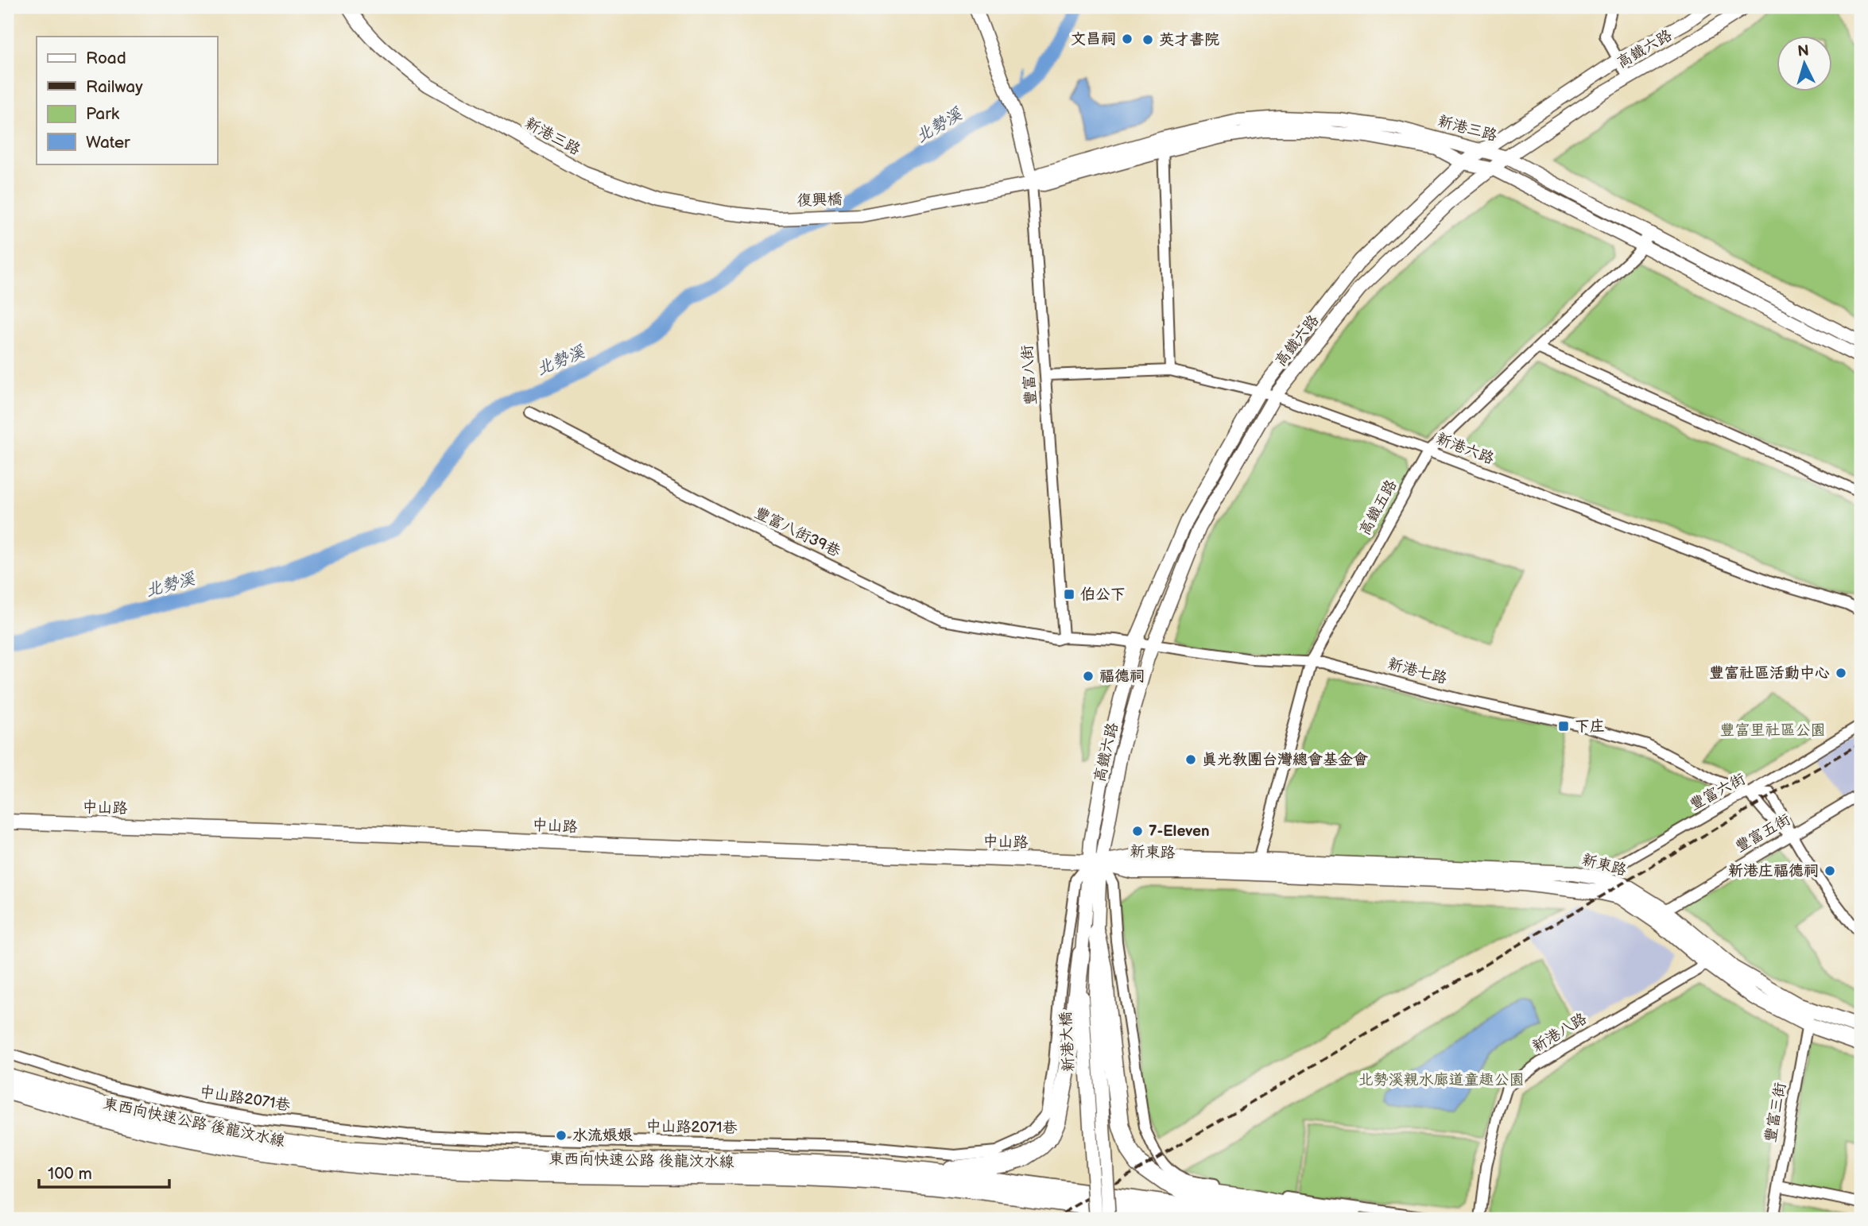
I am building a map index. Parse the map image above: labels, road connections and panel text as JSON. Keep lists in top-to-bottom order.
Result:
{
  "streets": {
    "highway": ["東西向快速公路 後龍汶水線"],
    "main road": ["中山路", "新東路"],
    "street": [
      "高鐵六路",
      "新港三路",
      "復興橋",
      "豐富八街",
      "新港六路",
      "高鐵五路",
      "豐富八街39巷",
      "新港七路",
      "豐富六街",
      "豐富五街",
      "新港八路",
      "新港大橋",
      "中山路2071巷",
      "豐富三街"
    ]
  },
  "crossings": [
    ["高鐵六路", "新港三路"],
    ["高鐵六路", "新港六路"],
    ["高鐵六路", "新港七路"],
    ["高鐵六路", "中山路"],
    ["高鐵六路", "新東路"],
    ["高鐵六路", "新港大橋"],
    ["高鐵六路", "中山路2071巷"],
    ["新港三路", "復興橋"],
    ["新港三路", "豐富八街"],
    ["新港三路", "高鐵五路"],
    ["豐富八街", "新港六路"],
    ["豐富八街", "豐富八街39巷"],
    ["豐富八街", "新港七路"],
    ["新港六路", "高鐵五路"],
    ["高鐵五路", "新港七路"],
    ["高鐵五路", "新東路"],
    ["豐富八街39巷", "新港七路"],
    ["新港七路", "豐富六街"],
    ["新港七路", "豐富五街"],
    ["豐富六街", "新東路"],
    ["中山路", "新東路"],
    ["中山路", "新港大橋"],
    ["中山路", "中山路2071巷"],
    ["豐富五街", "新東路"],
    ["新東路", "新港八路"],
    ["新東路", "新港大橋"],
    ["新東路", "中山路2071巷"],
    ["新東路", "豐富三街"],
    ["新港大橋", "中山路2071巷"]
  ],
  "water": ["北勢溪"],
  "parks": ["豐富里社區公園", "北勢溪親水廊道童趣公園"],
  "places": {
    "other": [
      "文昌祠",
      "英才書院",
      "豐富社區活動中心",
      "福德祠",
      "真光教團台灣總會基金會",
      "7-Eleven",
      "新港庄福德祠",
      "水流娘娘"
    ],
    "transit": ["伯公下", "下庄"]
  },
  "legend": [
    "Road",
    "Railway",
    "Park",
    "Water"
  ],
  "scale_bar": "100 m",
  "north": "top"
}
